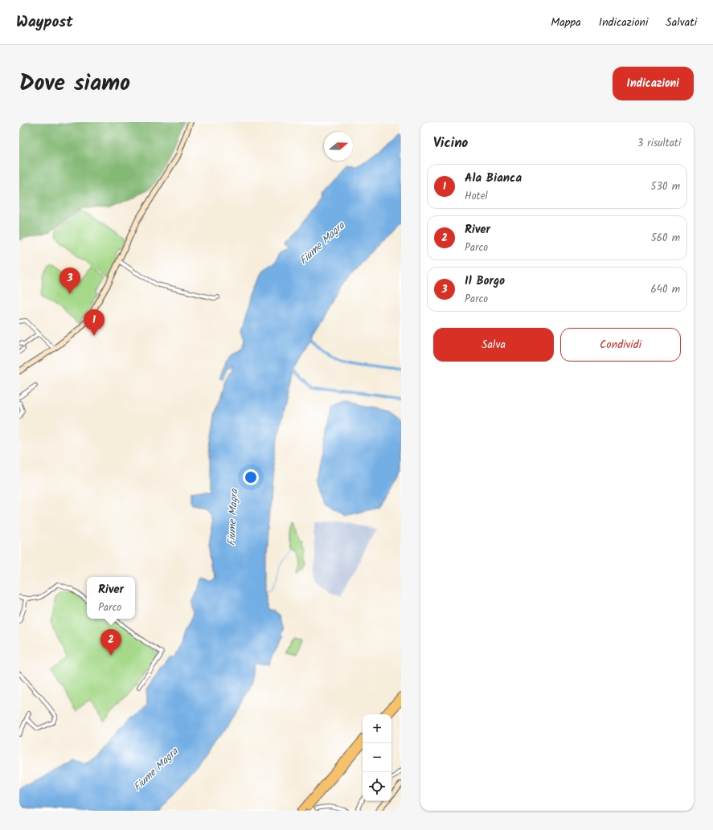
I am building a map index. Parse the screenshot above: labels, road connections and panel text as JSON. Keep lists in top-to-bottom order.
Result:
{
  "water": ["Fiume Magra"],
  "north": "right",
  "page": {
    "header": "Waypost",
    "nav": ["Mappa", "Indicazioni", "Salvati"],
    "title": "Dove siamo",
    "buttons": [
      "Indicazioni",
      ["Salva", "Condividi"]
    ],
    "heading": ["Vicino", "3 risultati"],
    "list": [
      {
        "mark": "1",
        "name": "Ala Bianca",
        "note": "Hotel",
        "value": "530 m"
      },
      {
        "mark": "2",
        "name": "River",
        "note": "Parco",
        "value": "560 m"
      },
      {
        "mark": "3",
        "name": "Il Borgo",
        "note": "Parco",
        "value": "640 m"
      }
    ],
    "pins": ["3", "1", "2"],
    "popup": ["River", "Parco"],
    "map_buttons": ["+", "−"]
  }
}
